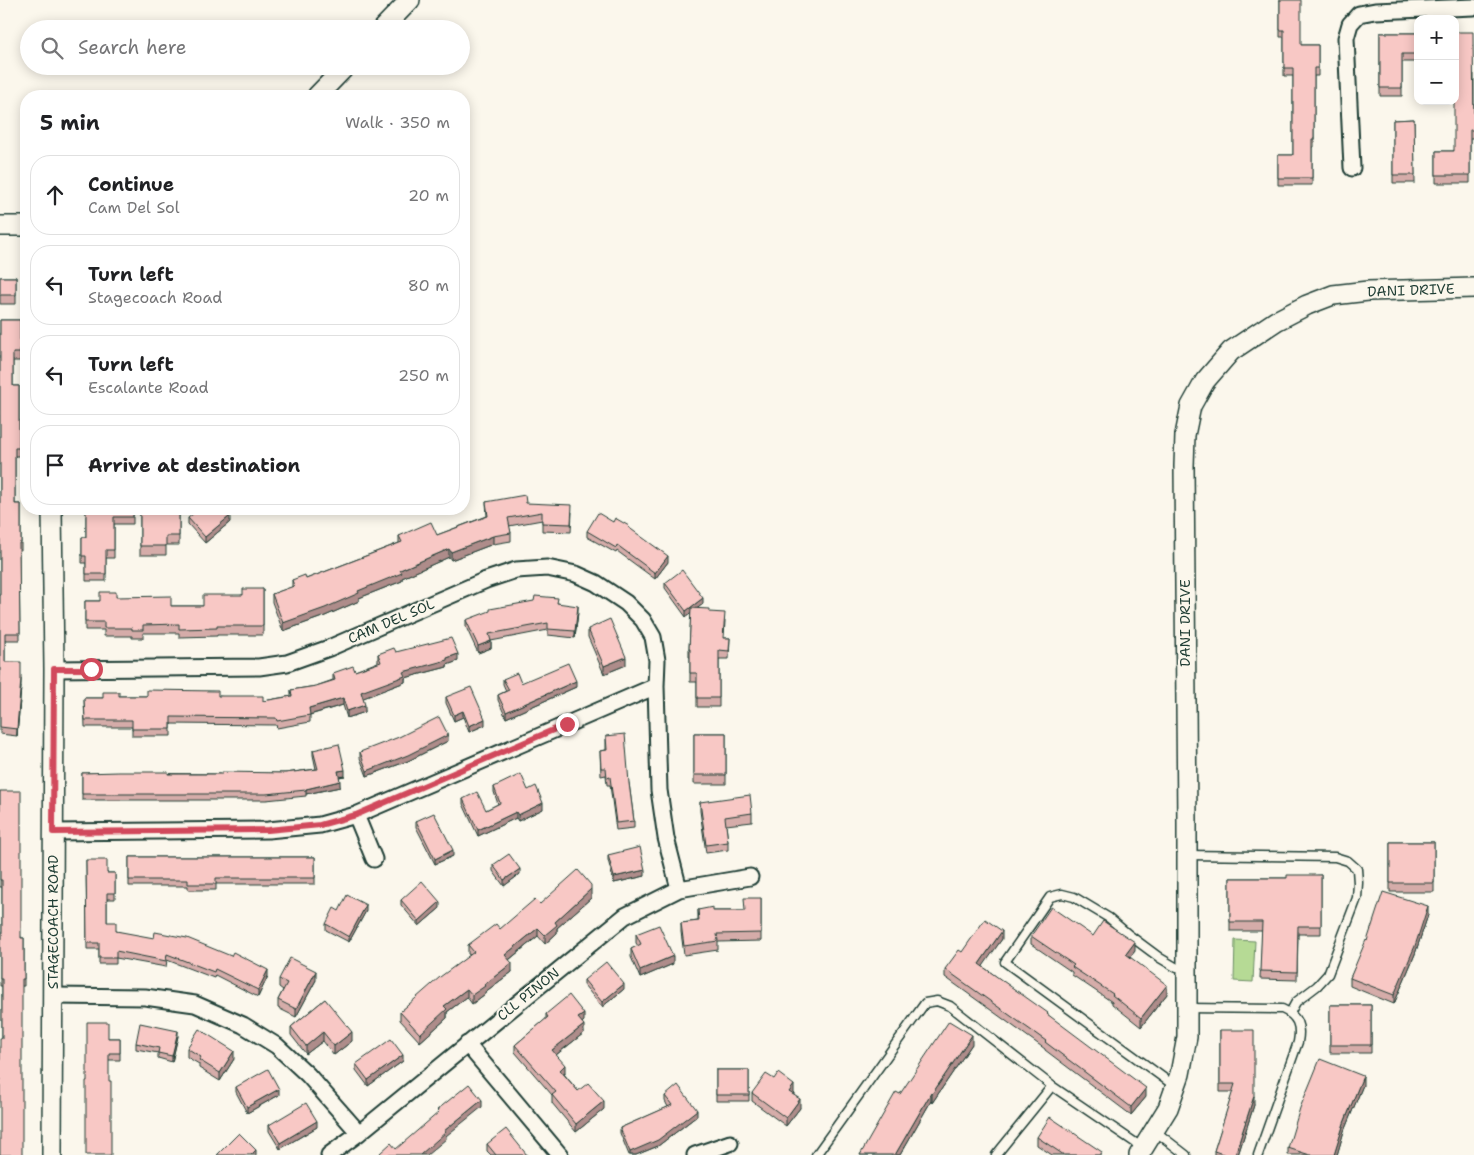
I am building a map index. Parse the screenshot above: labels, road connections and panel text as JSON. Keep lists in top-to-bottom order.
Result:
{
  "streets": {
    "street": [
      "DANI DRIVE",
      "CAM DEL SOL",
      "STAGECOACH ROAD",
      "CLL PINON"
    ]
  },
  "crossings": [
    ["CAM DEL SOL", "STAGECOACH ROAD"],
    ["CAM DEL SOL", "CLL PINON"]
  ],
  "page": {
    "map_buttons": ["+", "−"],
    "search": "Search here",
    "heading": ["5 min", "Walk · 350 m"],
    "list": [
      ["Continue", "Cam Del Sol", "20 m"],
      ["Turn left", "Stagecoach Road", "80 m"],
      ["Turn left", "Escalante Road", "250 m"],
      "Arrive at destination"
    ]
  }
}
